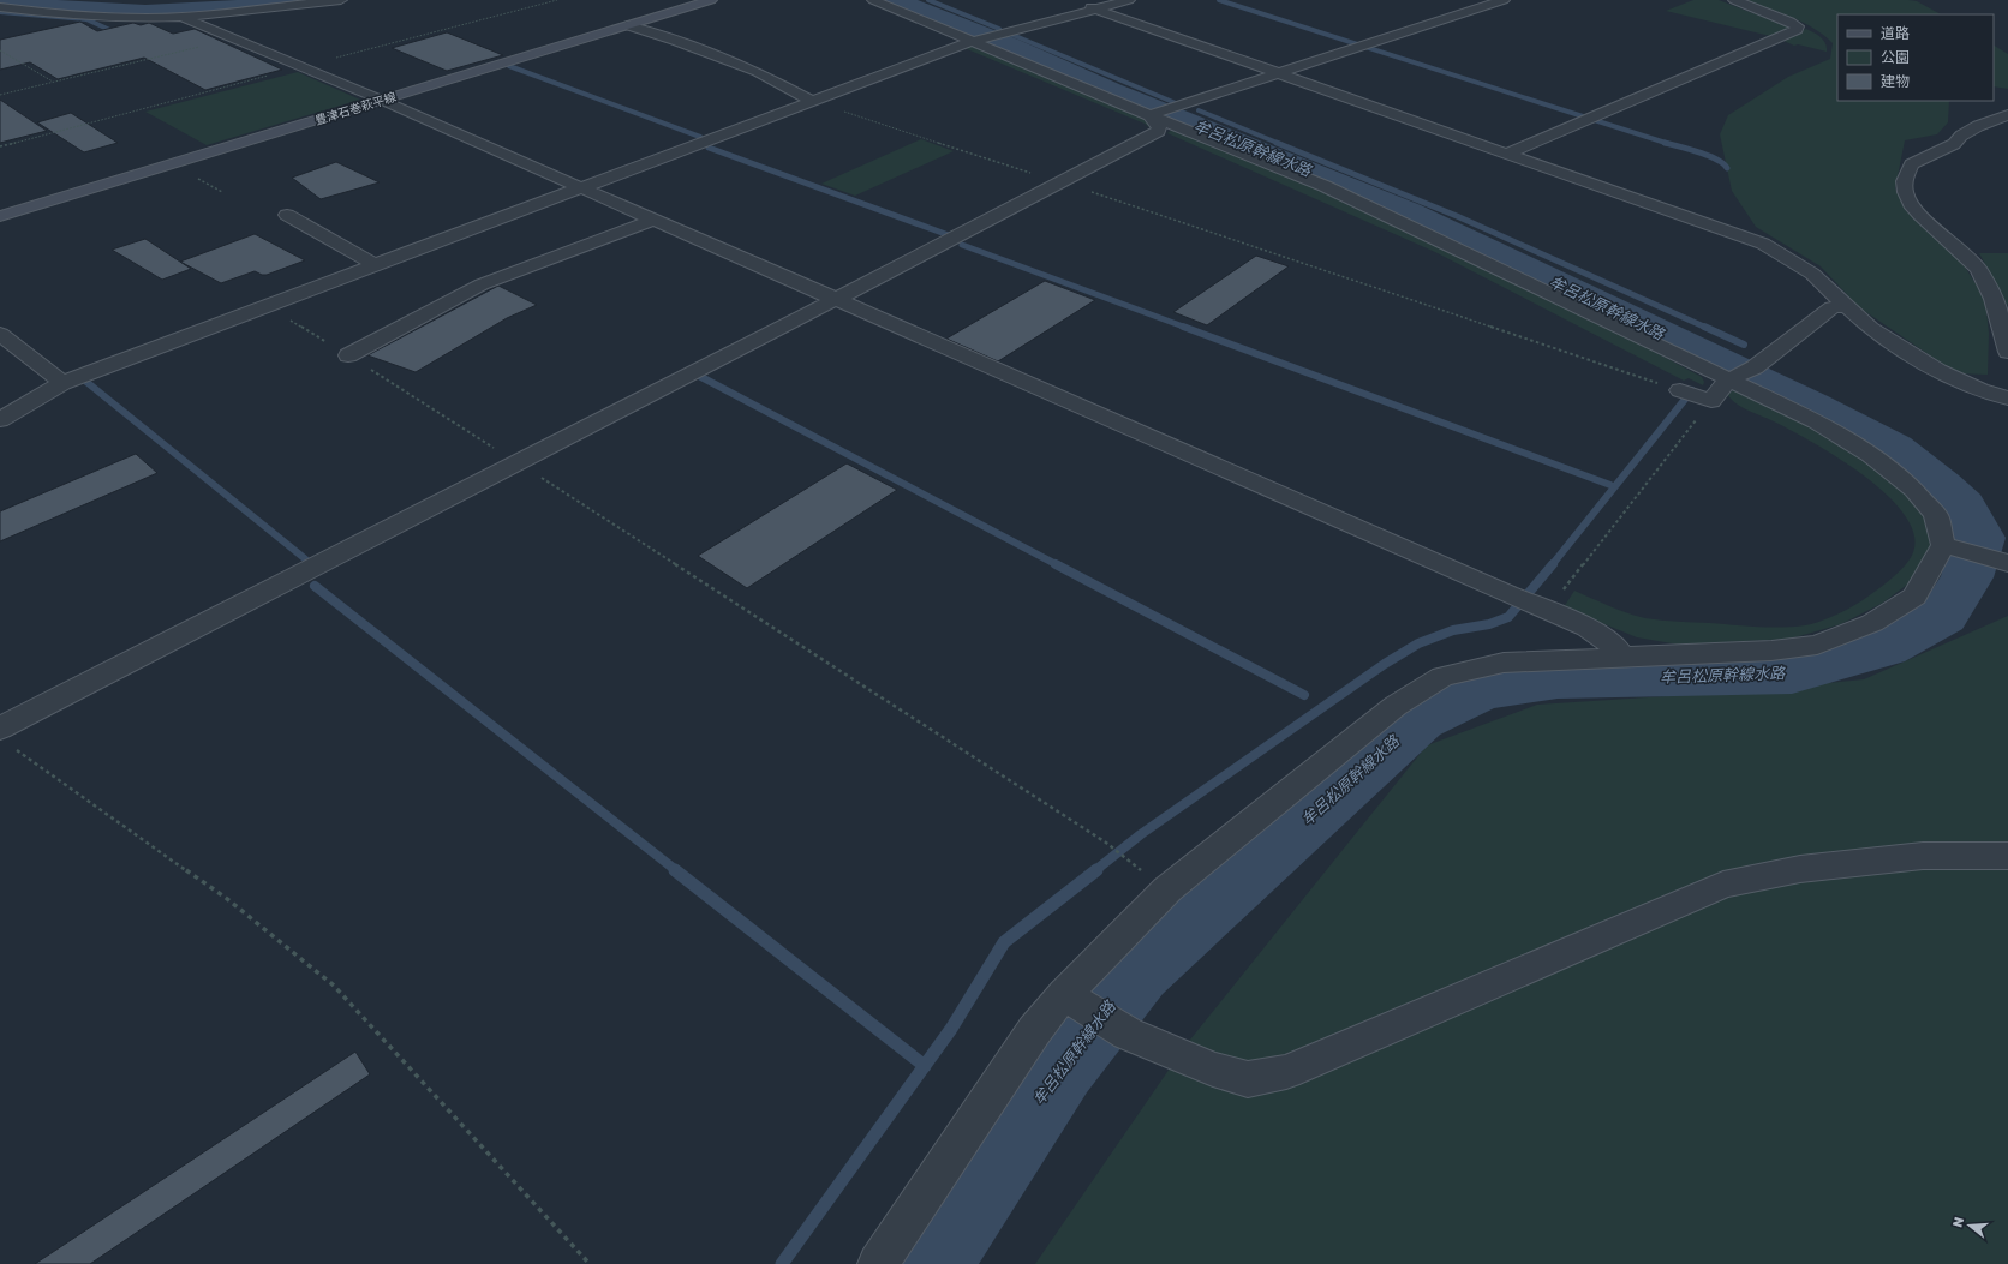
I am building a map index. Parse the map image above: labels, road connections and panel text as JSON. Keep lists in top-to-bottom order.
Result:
{
  "streets": {
    "main road": ["豊津石巻萩平線"]
  },
  "water": ["牟呂松原幹線水路"],
  "legend": ["道路", "公園", "建物"],
  "north": "left"
}
